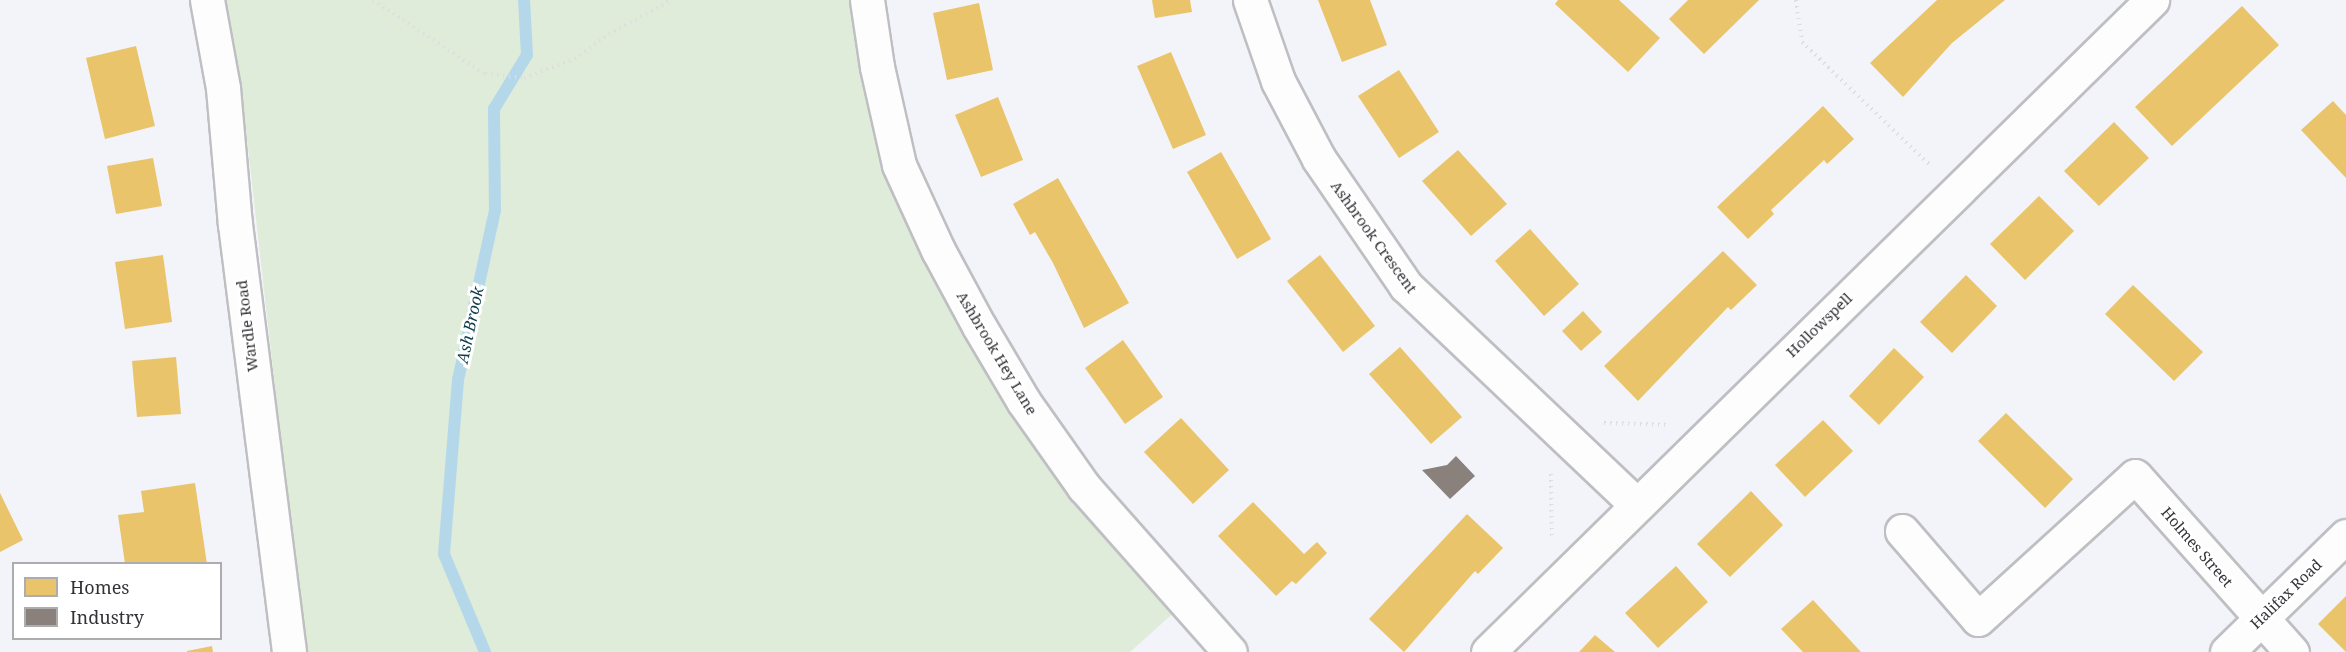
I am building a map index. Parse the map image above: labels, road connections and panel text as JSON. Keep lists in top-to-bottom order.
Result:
{
  "streets": {
    "main road": [
      "Ashbrook Crescent",
      "Hollowspell",
      "Wardle Road",
      "Ashbrook Hey Lane",
      "Holmes Street",
      "Halifax Road"
    ]
  },
  "crossings": [
    ["Ashbrook Crescent", "Hollowspell"],
    ["Holmes Street", "Halifax Road"]
  ],
  "water": ["Ash Brook"],
  "legend": ["Homes", "Industry"]
}
